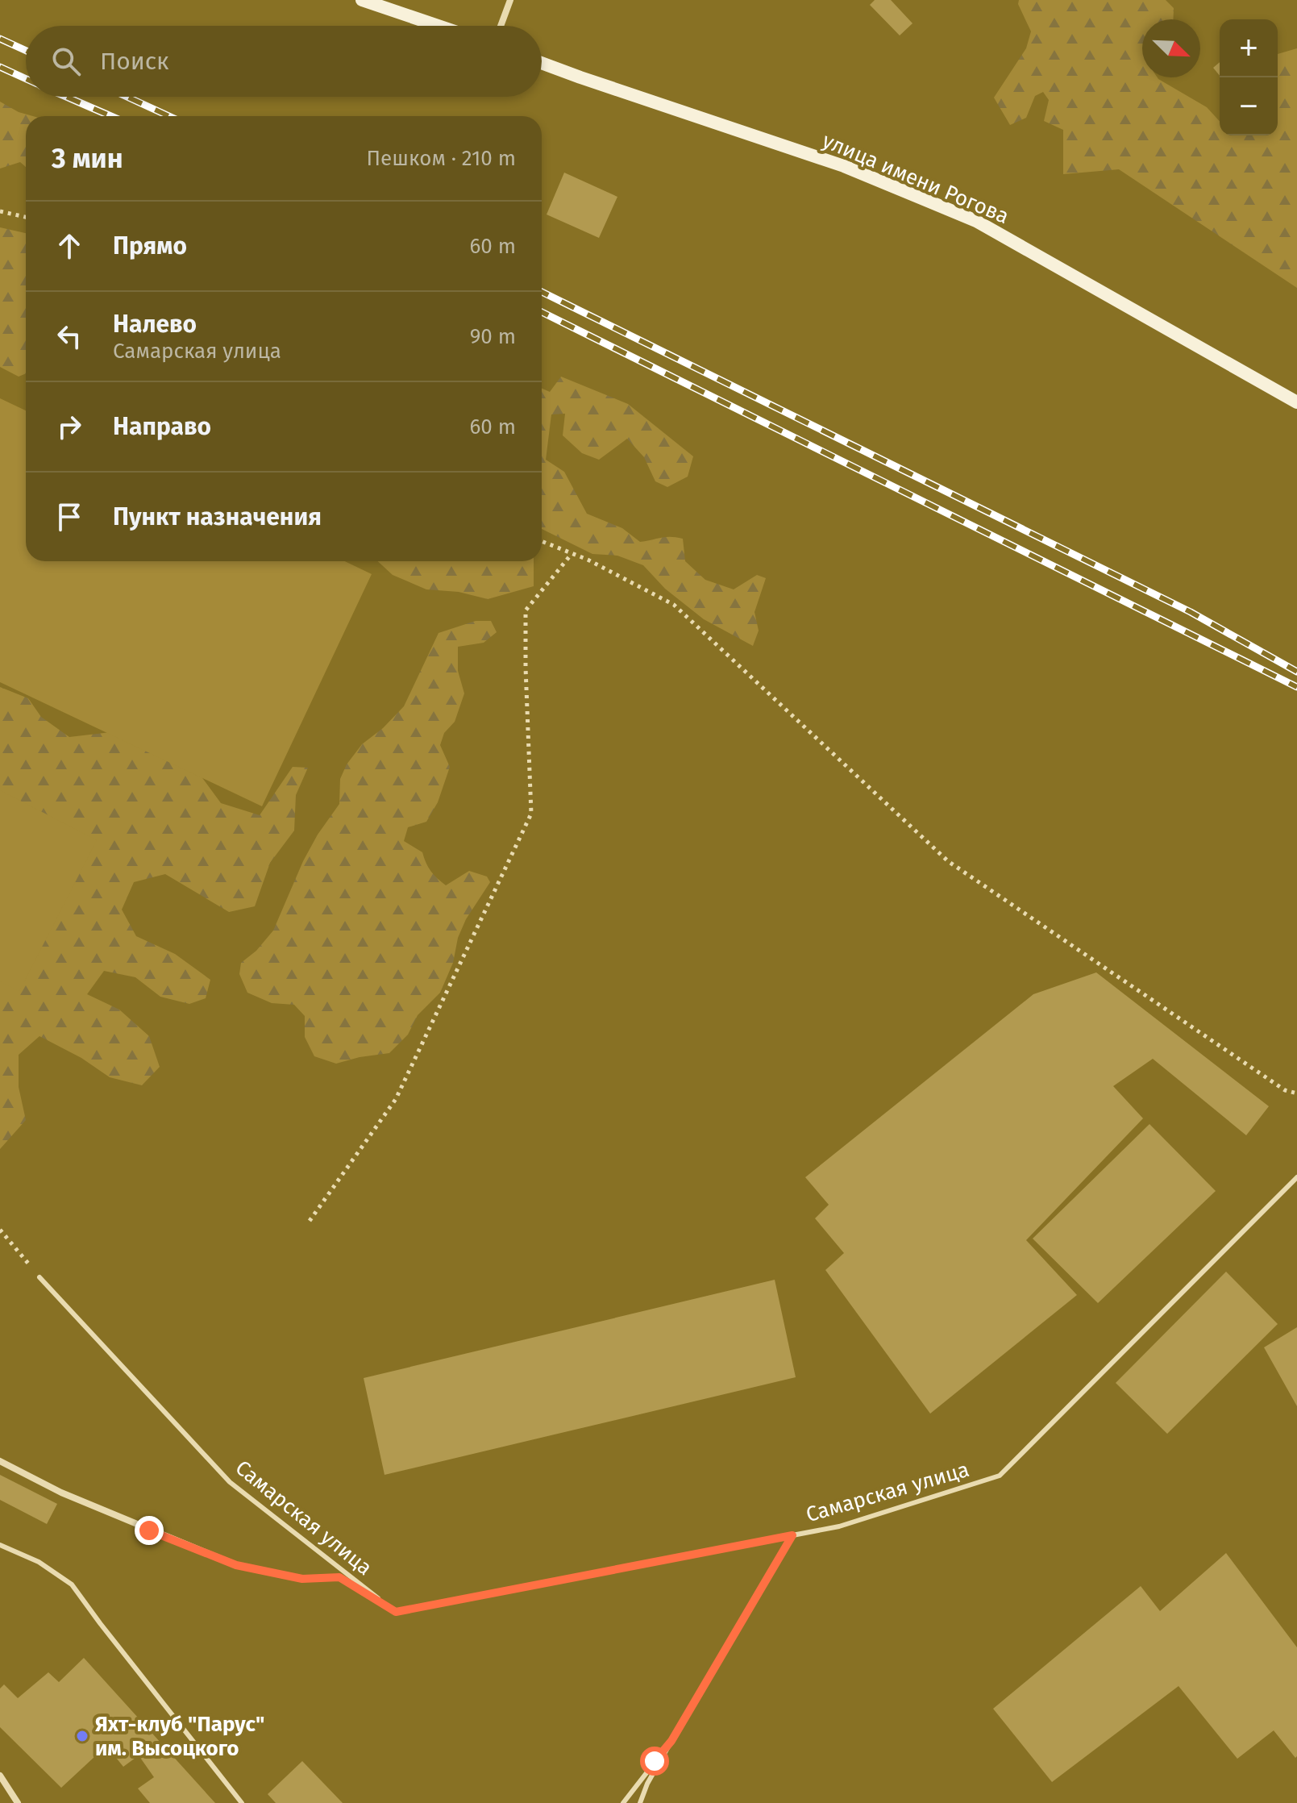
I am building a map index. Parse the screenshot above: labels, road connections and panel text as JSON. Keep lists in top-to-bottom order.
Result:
{
  "streets": {
    "main road": ["улица имени Рогова"],
    "lane": ["Самарская улица"]
  },
  "places": ["Яхт-клуб \"Парус\" им. Высоцкого"],
  "north": "bottom right",
  "page": {
    "map_buttons": ["+", "−"],
    "search": "Поиск",
    "heading": ["3 мин", "Пешком · 210 m"],
    "list": [
      ["Прямо", "60 m"],
      ["Налево", "Самарская улица", "90 m"],
      ["Направо", "60 m"],
      "Пункт назначения"
    ]
  }
}
